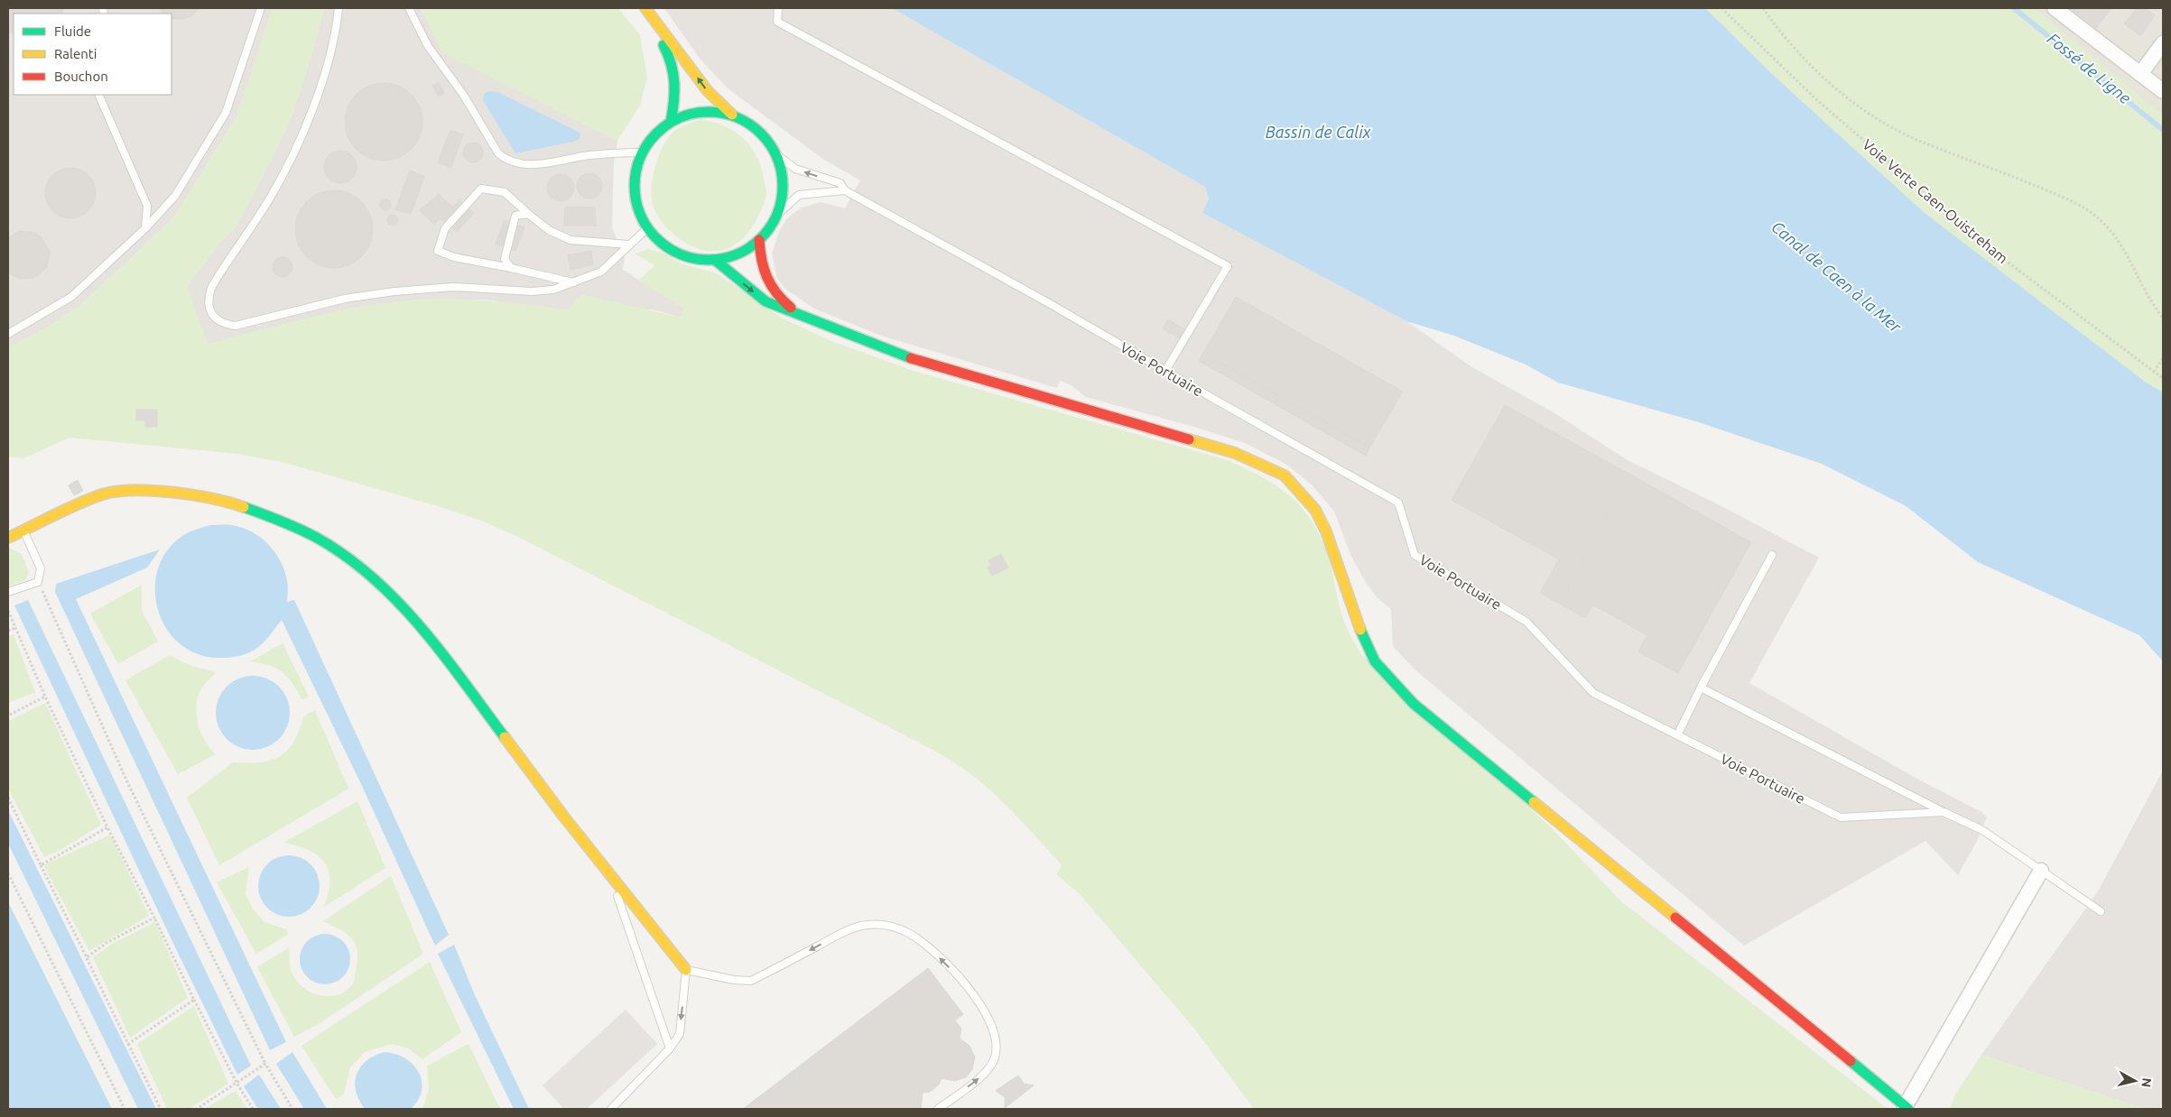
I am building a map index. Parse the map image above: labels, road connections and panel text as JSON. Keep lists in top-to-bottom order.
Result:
{
  "streets": {
    "lane": ["Voie Portuaire"],
    "path": ["Voie Verte Caen-Ouistreham"]
  },
  "water": ["Fossé de Ligne", "Bassin de Calix", "Canal de Caen à la Mer"],
  "legend": ["Fluide", "Ralenti", "Bouchon"],
  "north": "right"
}
